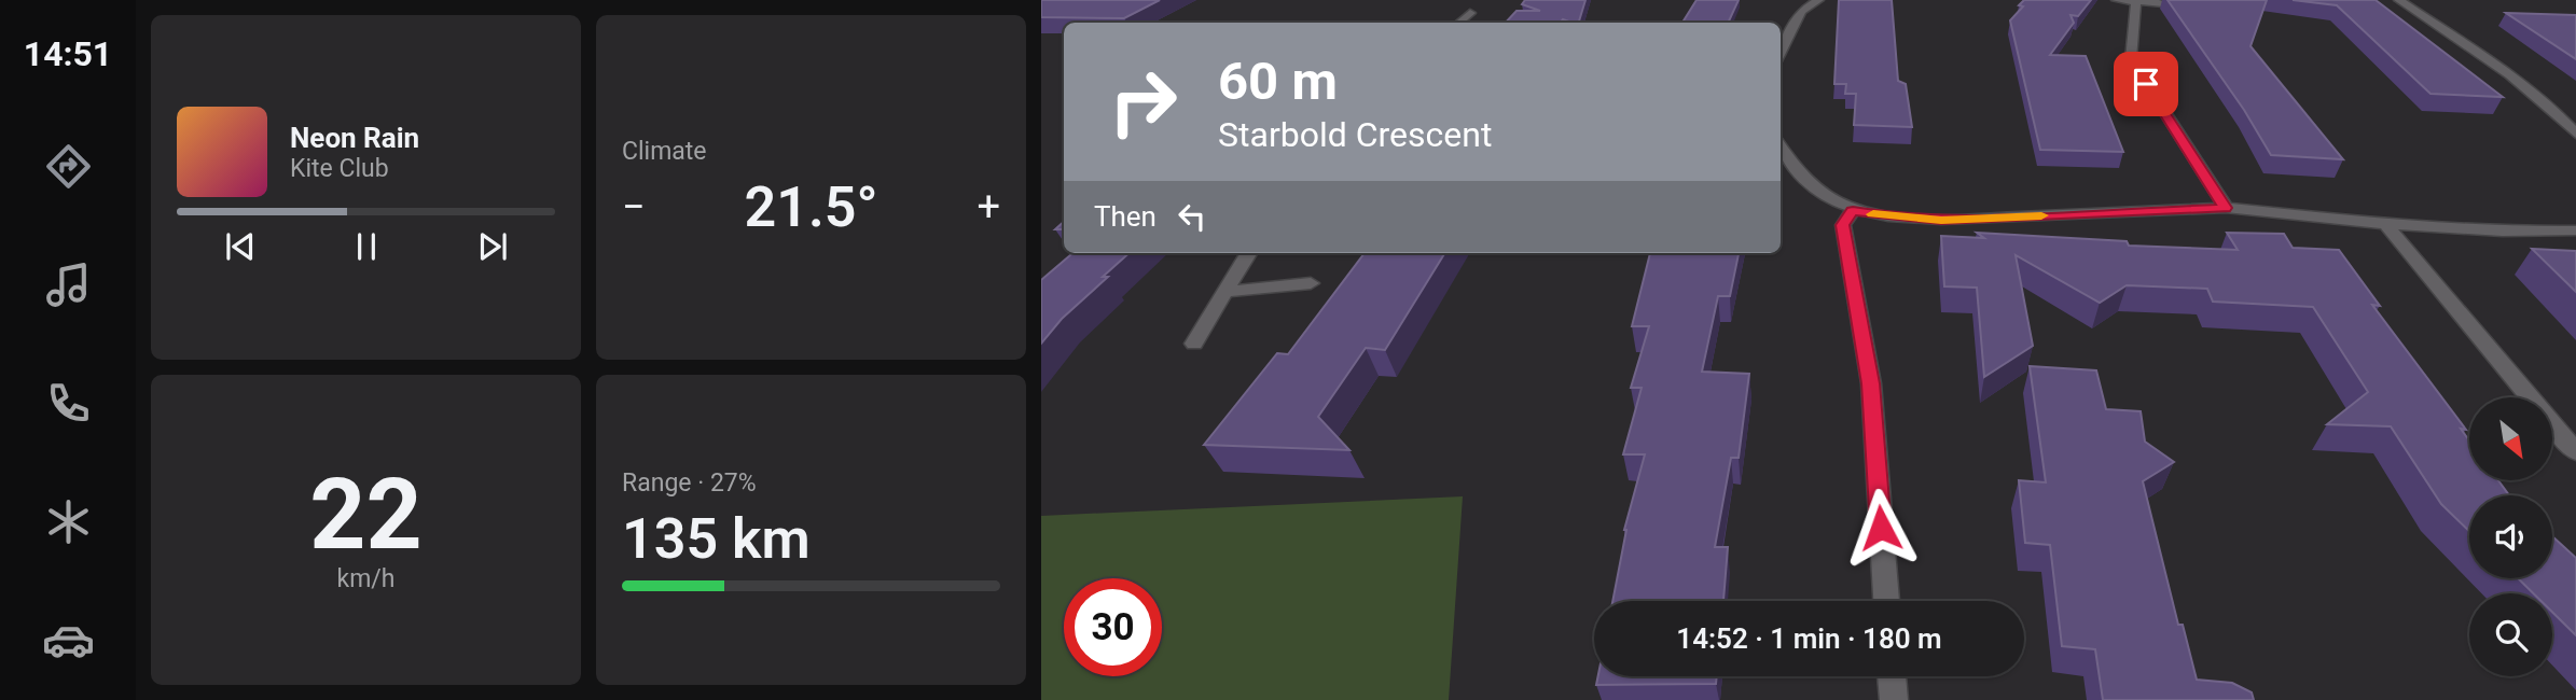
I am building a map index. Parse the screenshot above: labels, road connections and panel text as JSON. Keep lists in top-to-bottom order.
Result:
{
  "north": "bottom right",
  "page": {
    "tabs": "14:51",
    "tile": [
      "Climate",
      ["22", "km/h"],
      ["Range · 27%", "135 km"]
    ],
    "turn": ["60 m", "Starbold Crescent"],
    "song": ["Neon Rain", "Kite Club"],
    "heat": ["−", "21.5°", "+"],
    "then": "Then",
    "limit": "30",
    "trip": "14:52 · 1 min · 180 m"
  }
}
